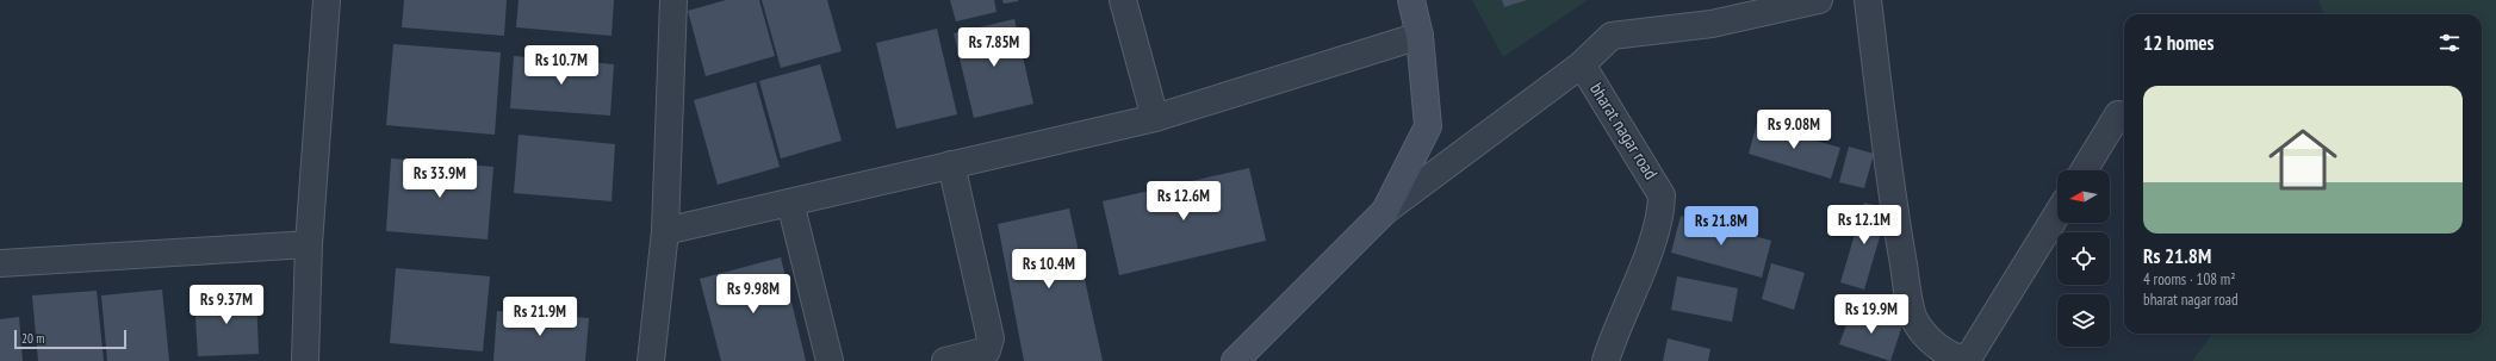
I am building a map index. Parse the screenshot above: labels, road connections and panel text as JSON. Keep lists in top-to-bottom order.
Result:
{
  "streets": {
    "street": ["bharat nagar road"]
  },
  "scale_bar": "20 m",
  "north": "left",
  "page": {
    "heading": "12 homes",
    "price": [
      "Rs 7.85M",
      "Rs 10.7M",
      "Rs 9.08M",
      "Rs 33.9M",
      "Rs 12.6M",
      "Rs 12.1M",
      "Rs 21.8M",
      "Rs 10.4M",
      "Rs 9.98M",
      "Rs 9.37M",
      "Rs 19.9M",
      "Rs 21.9M"
    ],
    "list": [
      {
        "name": "Rs 21.8M",
        "note": "4 rooms · 108 m² · bharat nagar road"
      }
    ],
    "scale": "20 m"
  }
}
